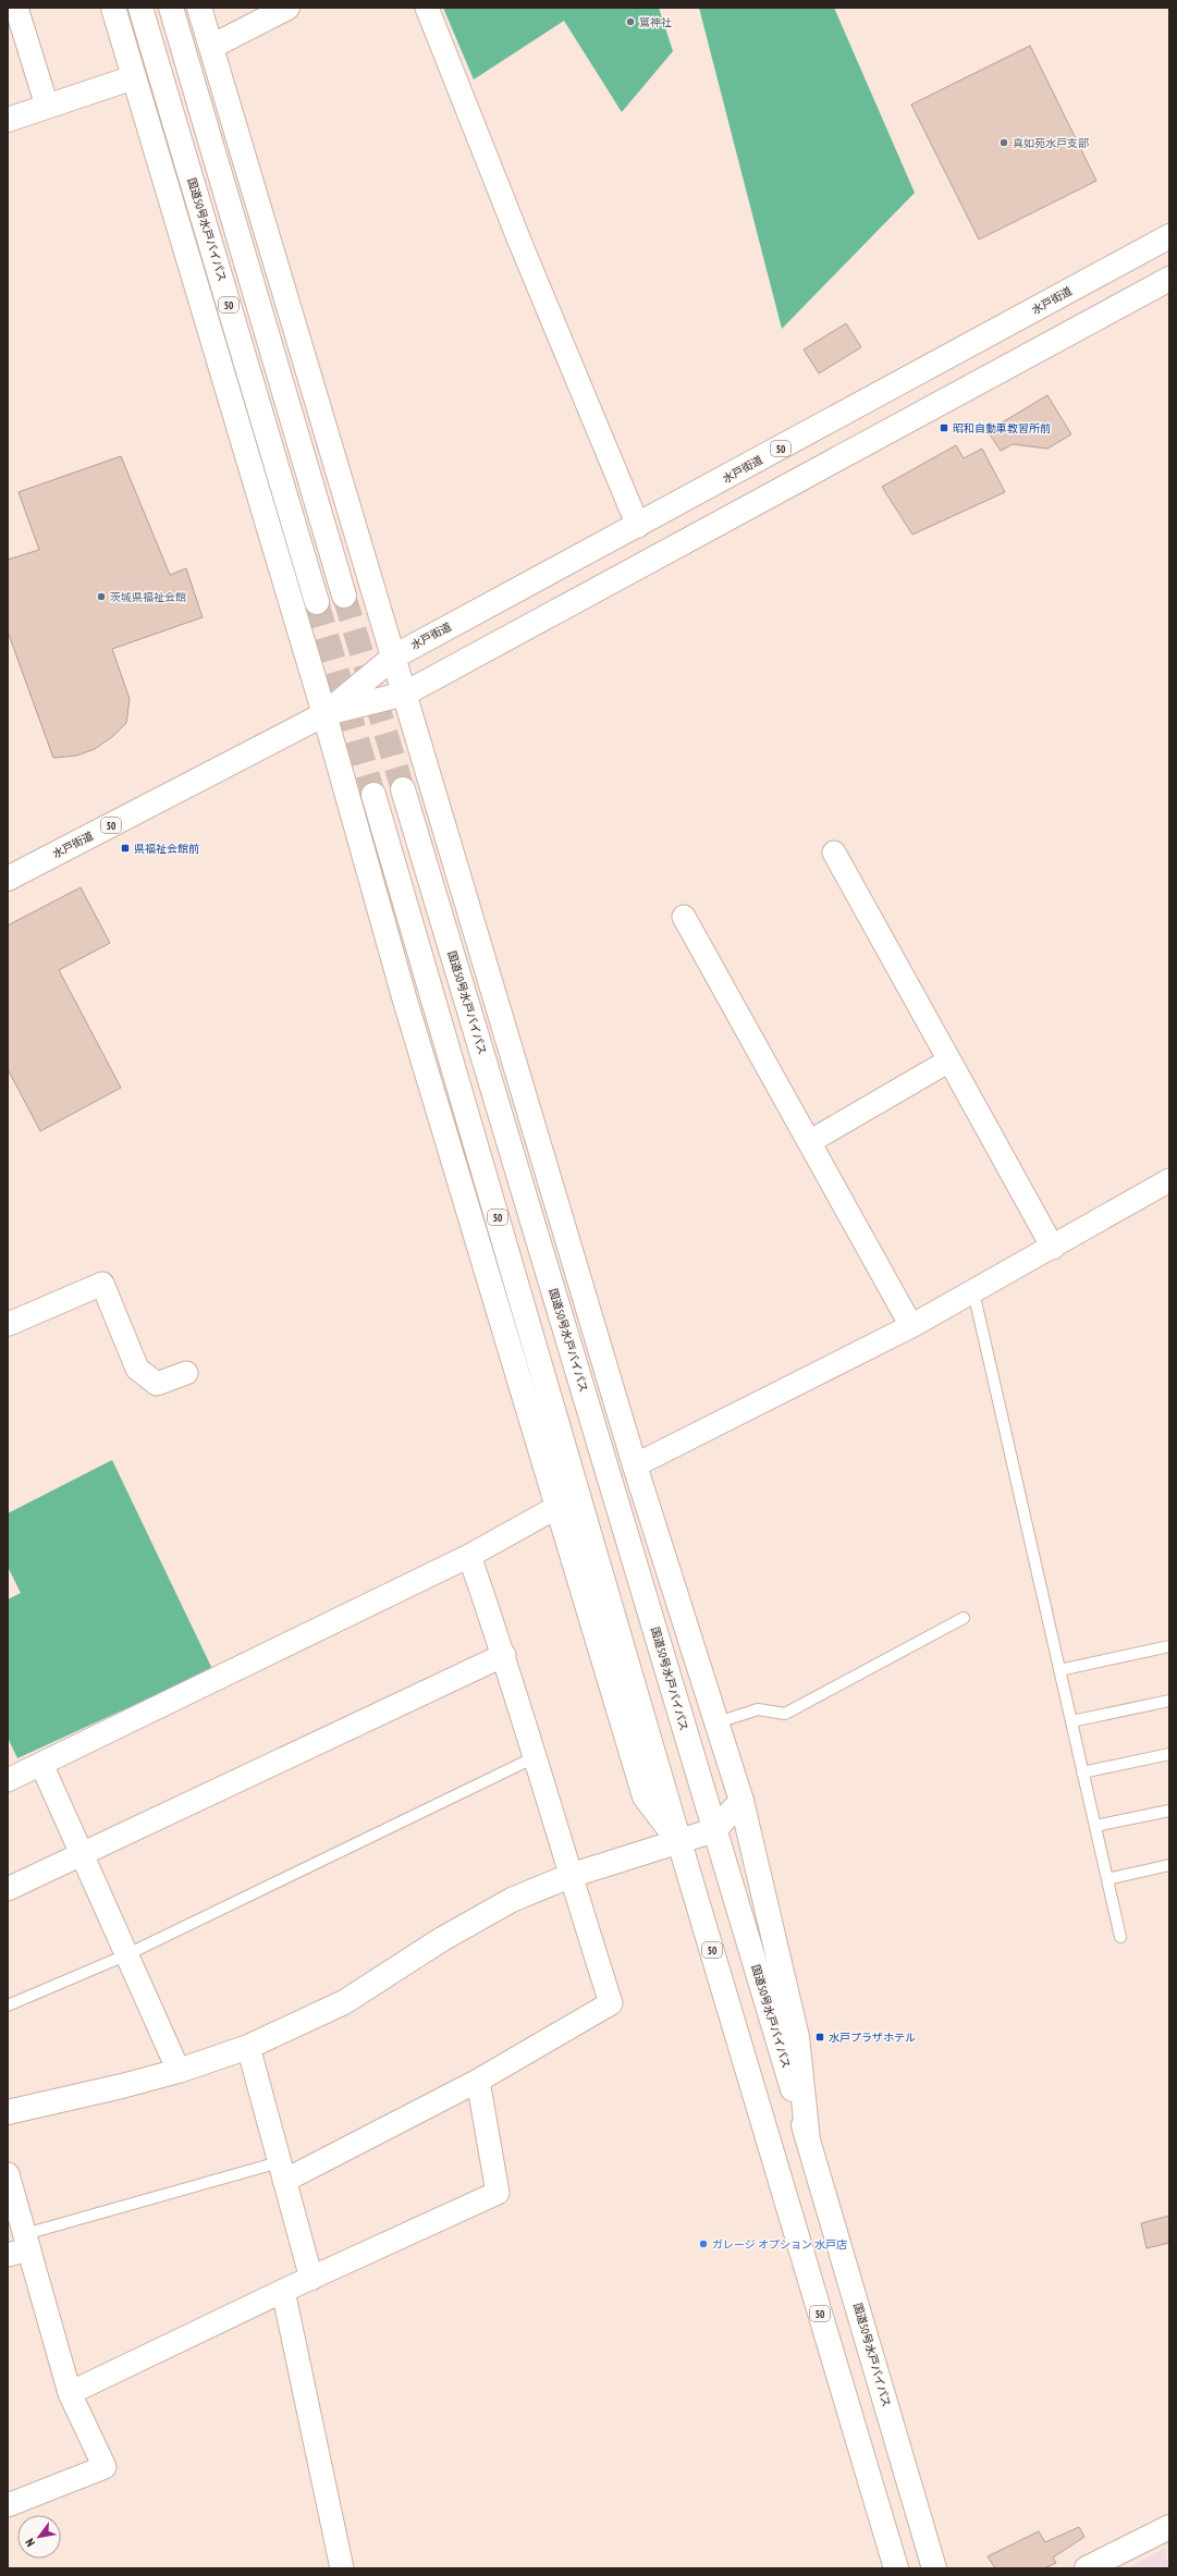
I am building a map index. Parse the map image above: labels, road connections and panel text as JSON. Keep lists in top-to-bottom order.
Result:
{
  "streets": {
    "main road": ["国道50号水戸バイパス", "水戸街道", "50"]
  },
  "places": {
    "other": [
      "鷲神社",
      "真如苑水戸支部",
      "茨城県福祉会館",
      "ガレージ オプション 水戸店"
    ],
    "transit": ["昭和自動車教習所前", "県福祉会館前", "水戸プラザホテル"]
  },
  "north": "bottom left"
}
